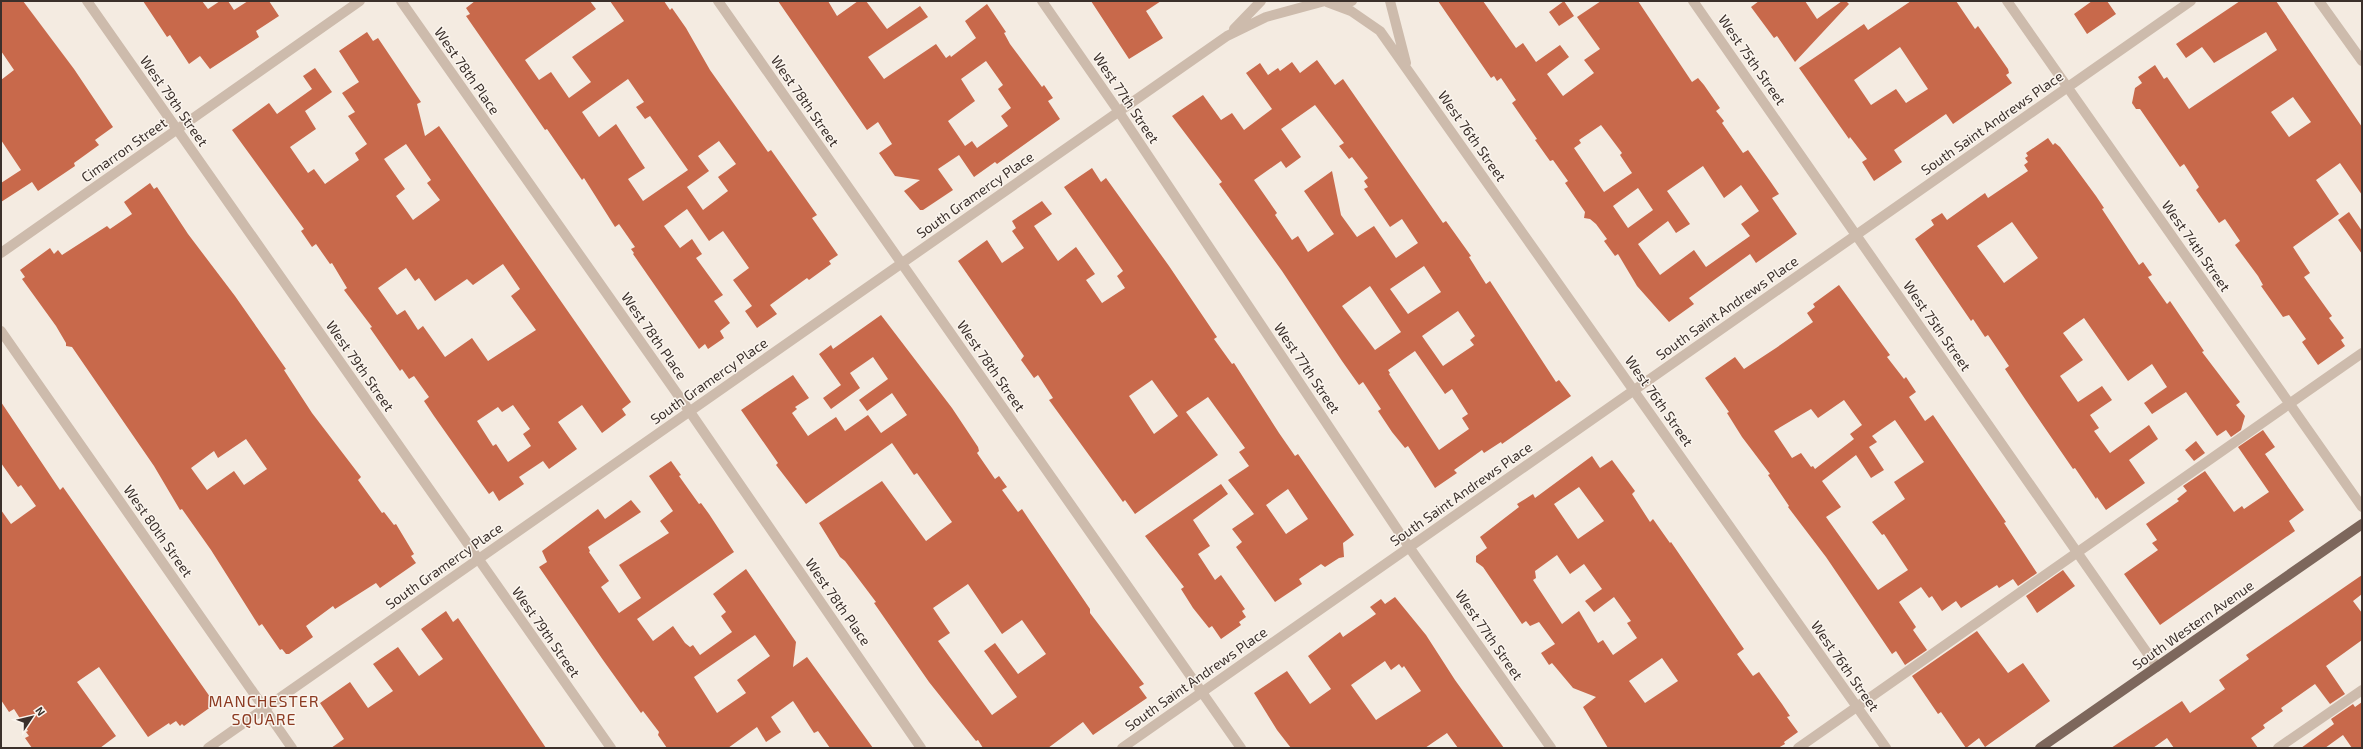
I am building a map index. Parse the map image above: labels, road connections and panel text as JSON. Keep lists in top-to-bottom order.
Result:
{
  "streets": {
    "main road": ["South Western Avenue"],
    "street": [
      "West 75th Street",
      "West 78th Place",
      "West 77th Street",
      "West 79th Street",
      "West 78th Street",
      "South Saint Andrews Place",
      "West 76th Street",
      "Cimarron Street",
      "South Gramercy Place",
      "West 74th Street",
      "West 80th Street"
    ]
  },
  "crossings": [
    ["West 75th Street", "South Saint Andrews Place"],
    ["West 75th Street", "South Western Avenue"],
    ["West 78th Place", "South Gramercy Place"],
    ["West 77th Street", "South Saint Andrews Place"],
    ["West 77th Street", "South Gramercy Place"],
    ["West 79th Street", "Cimarron Street"],
    ["West 79th Street", "South Gramercy Place"],
    ["West 78th Street", "South Saint Andrews Place"],
    ["West 78th Street", "South Gramercy Place"],
    ["South Saint Andrews Place", "West 76th Street"],
    ["South Saint Andrews Place", "West 74th Street"],
    ["West 76th Street", "South Gramercy Place"],
    ["South Gramercy Place", "West 80th Street"]
  ],
  "districts": ["MANCHESTER SQUARE"],
  "north": "top right"
}
